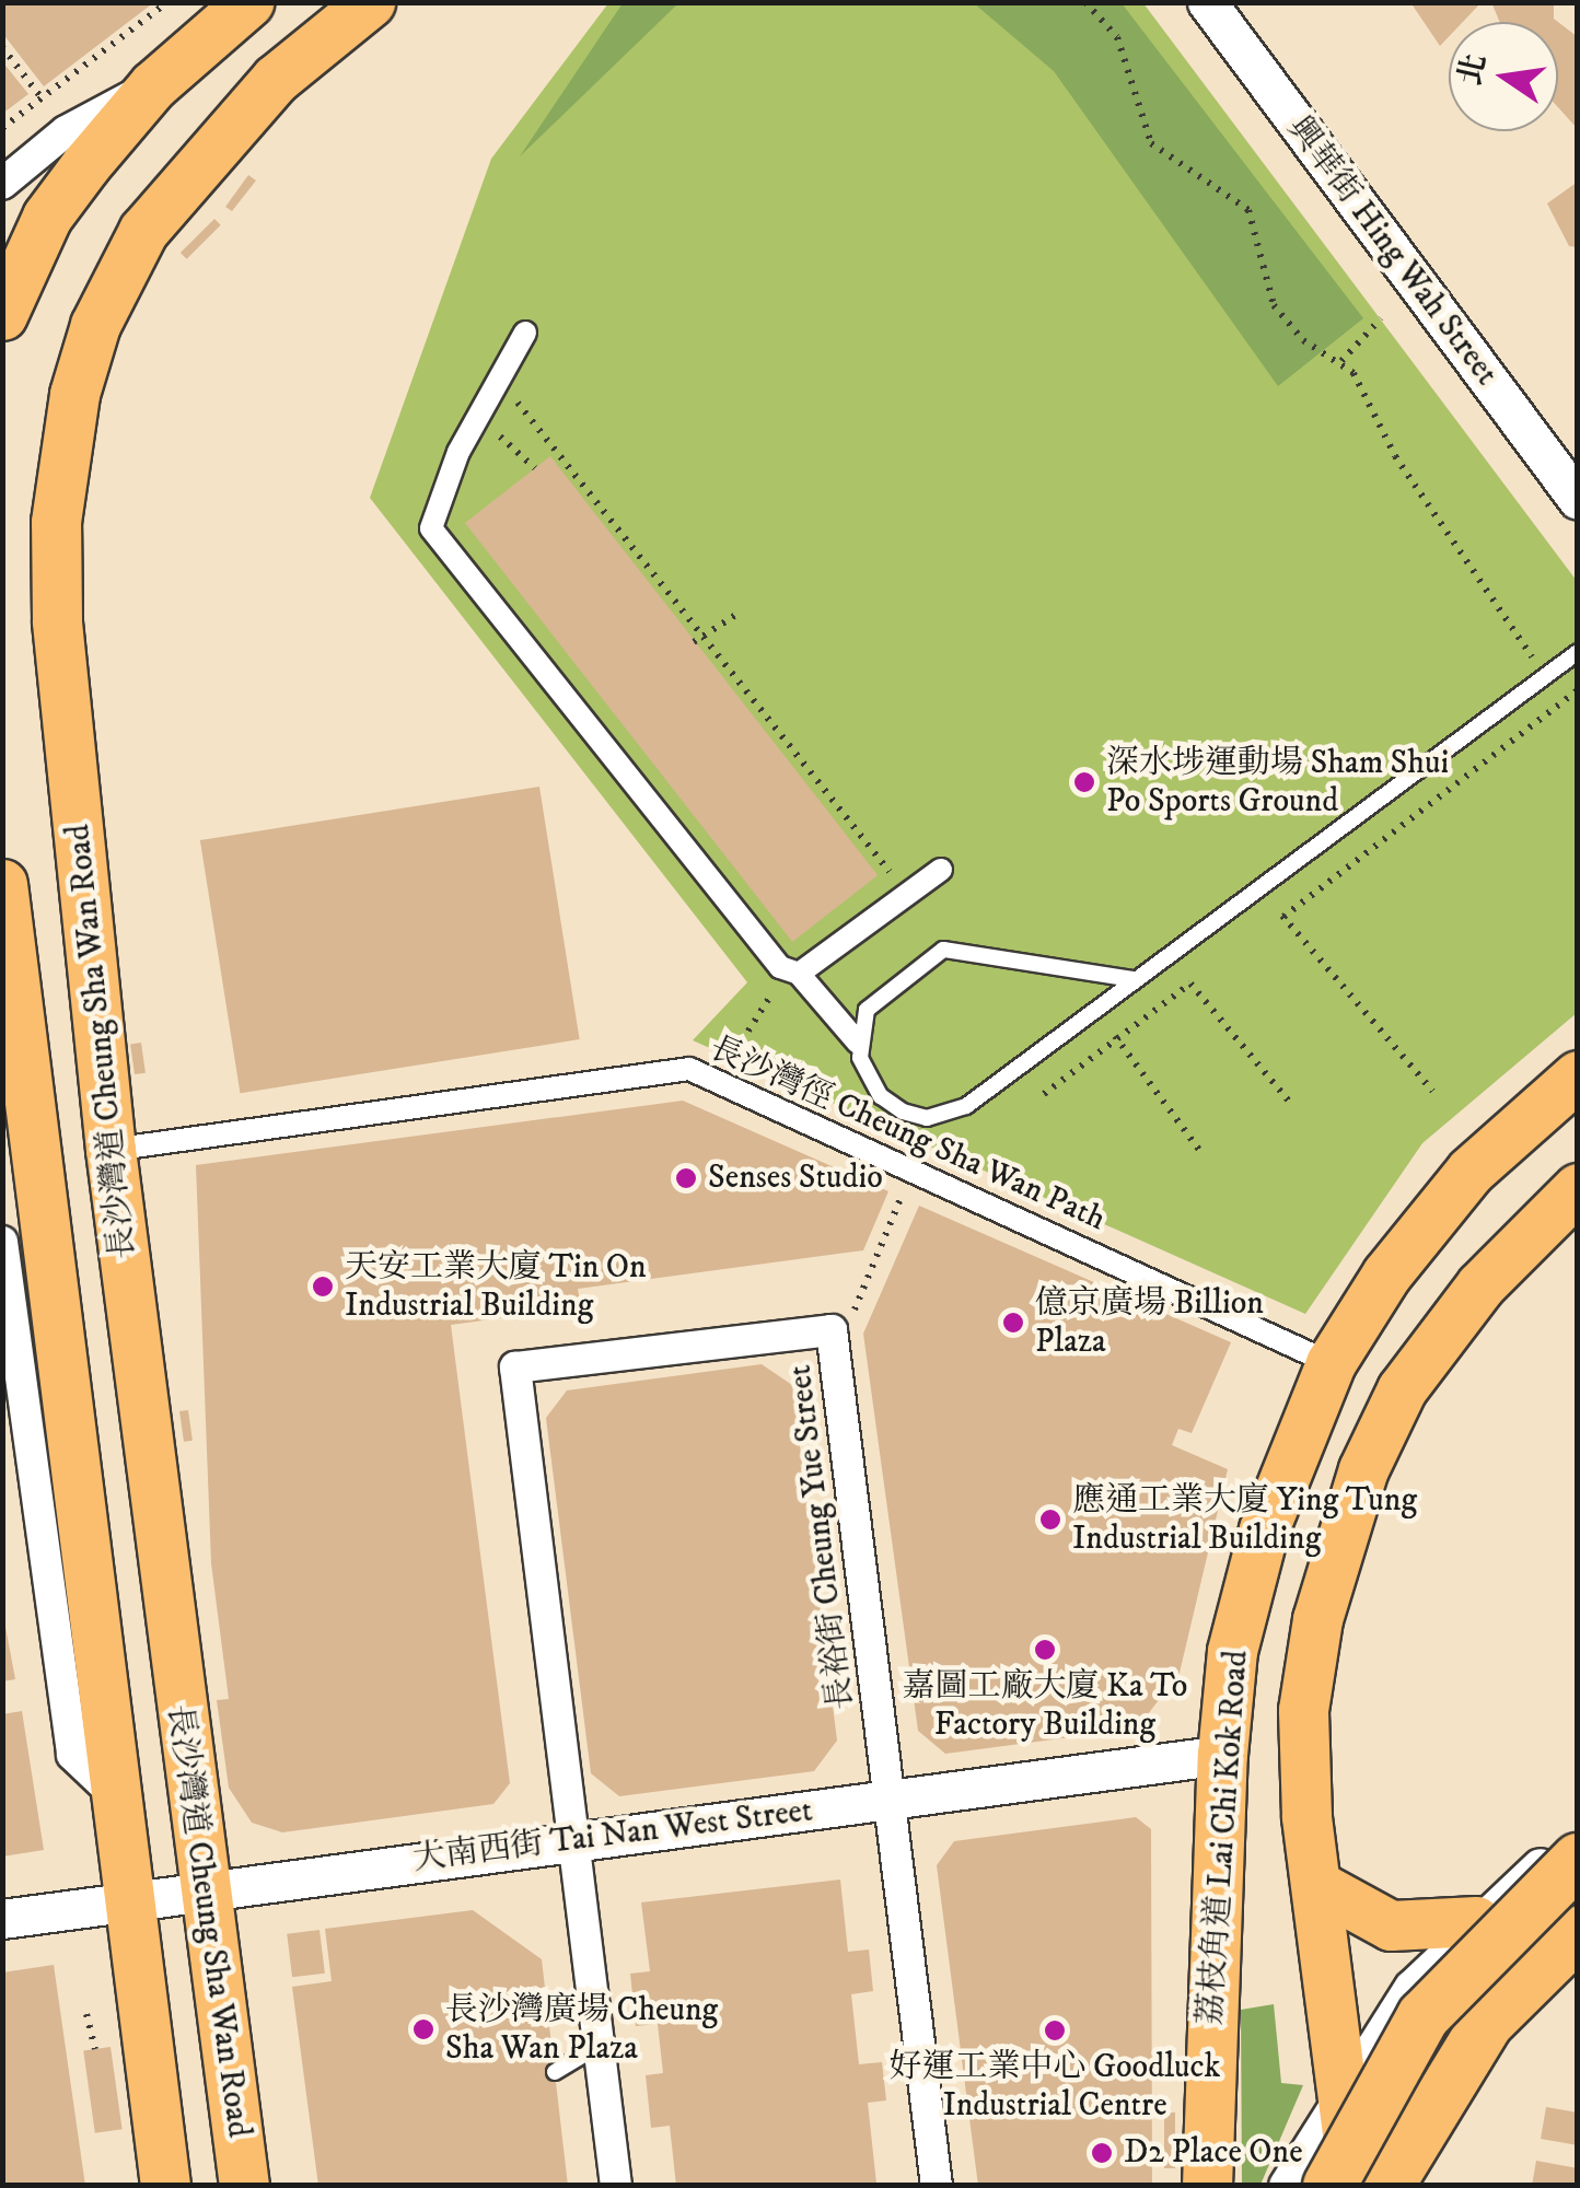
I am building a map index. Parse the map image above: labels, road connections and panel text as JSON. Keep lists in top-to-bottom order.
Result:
{
  "streets": {
    "main road": ["長沙灣道 Cheung Sha Wan Road", "荔枝角道 Lai Chi Kok Road"],
    "street": [
      "興華街 Hing Wah Street",
      "長沙灣徑 Cheung Sha Wan Path",
      "長裕街 Cheung Yue Street",
      "大南西街 Tai Nan West Street"
    ]
  },
  "crossings": [
    ["長沙灣道 Cheung Sha Wan Road", "長沙灣徑 Cheung Sha Wan Path"],
    ["長沙灣道 Cheung Sha Wan Road", "大南西街 Tai Nan West Street"],
    ["長沙灣徑 Cheung Sha Wan Path", "荔枝角道 Lai Chi Kok Road"],
    ["長裕街 Cheung Yue Street", "大南西街 Tai Nan West Street"],
    ["大南西街 Tai Nan West Street", "荔枝角道 Lai Chi Kok Road"]
  ],
  "places": [
    "深水埗運動場 Sham Shui Po Sports Ground",
    "Senses Studio",
    "天安工業大廈 Tin On Industrial Building",
    "億京廣場 Billion Plaza",
    "應通工業大廈 Ying Tung Industrial Building",
    "嘉圖工廠大廈 Ka To Factory Building",
    "長沙灣廣場 Cheung Sha Wan Plaza",
    "好運工業中心 Goodluck Industrial Centre",
    "D2 Place One"
  ],
  "north": "left"
}
